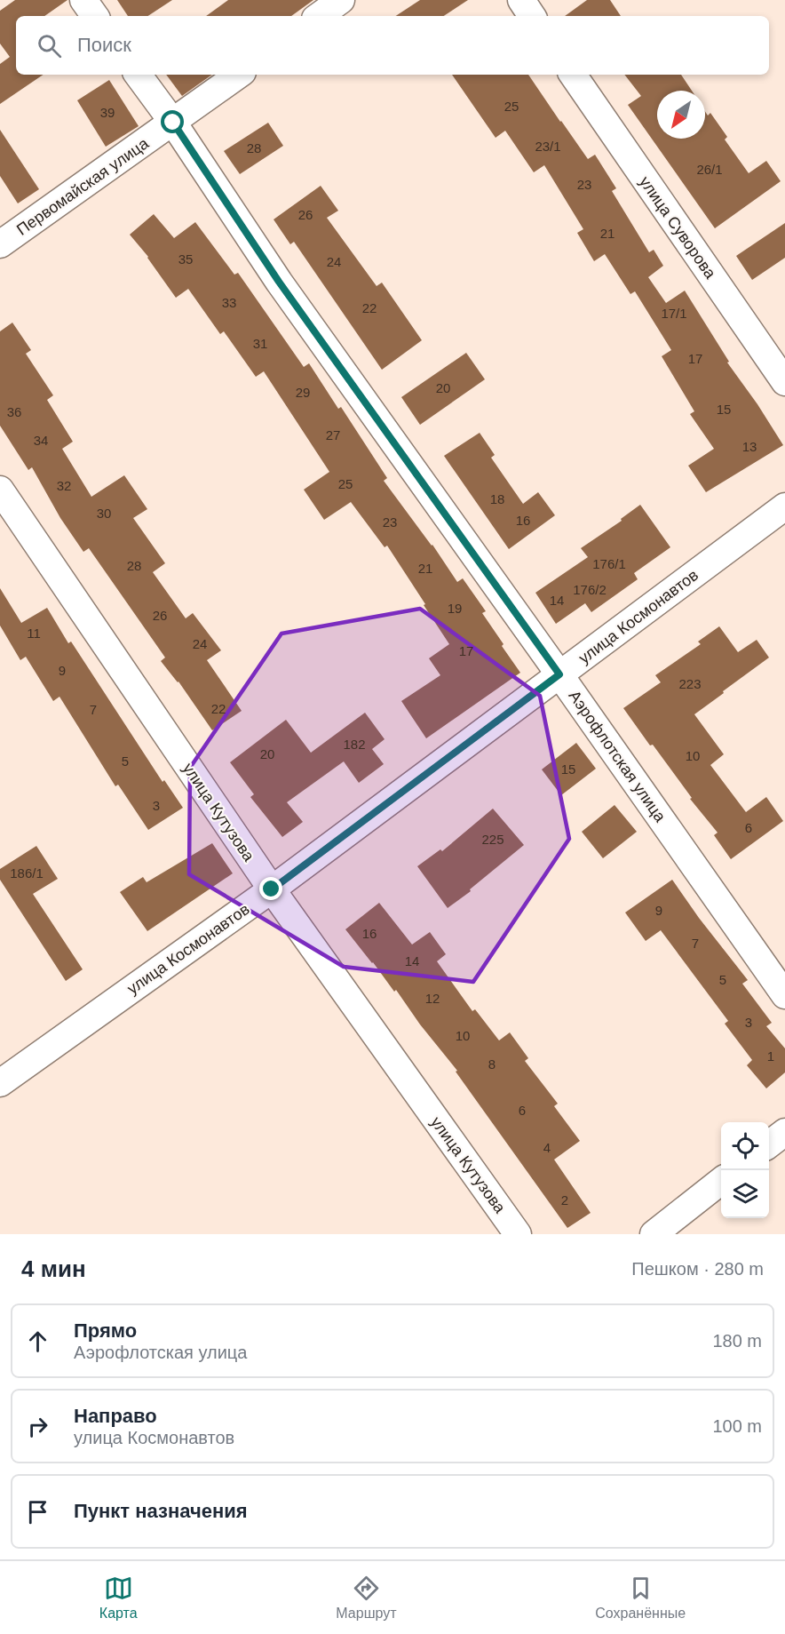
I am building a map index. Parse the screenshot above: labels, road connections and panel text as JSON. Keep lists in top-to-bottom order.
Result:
{
  "streets": {
    "street": [
      "Первомайская улица",
      "улица Суворова",
      "улица Космонавтов",
      "Аэрофлотская улица",
      "улица Кутузова"
    ]
  },
  "crossings": [
    ["Первомайская улица", "Аэрофлотская улица"],
    ["улица Космонавтов", "Аэрофлотская улица"],
    ["улица Космонавтов", "улица Кутузова"]
  ],
  "house_numbers": [
    "25",
    "39",
    "23/1",
    "28",
    "26/1",
    "23",
    "26",
    "21",
    "35",
    "24",
    "33",
    "22",
    "17/1",
    "31",
    "17",
    "20",
    "29",
    "15",
    "36",
    "27",
    "34",
    "13",
    "25",
    "32",
    "18",
    "30",
    "16",
    "23",
    "176/1",
    "28",
    "21",
    "176/2",
    "14",
    "19",
    "26",
    "11",
    "24",
    "17",
    "9",
    "223",
    "22",
    "7",
    "182",
    "20",
    "10",
    "5",
    "15",
    "3",
    "6",
    "225",
    "186/1",
    "9",
    "16",
    "7",
    "14",
    "5",
    "12",
    "3",
    "10",
    "1",
    "8",
    "6",
    "4",
    "2"
  ],
  "north": "bottom left",
  "page": {
    "search": "Поиск",
    "heading": ["4 мин", "Пешком · 280 m"],
    "list": [
      ["Прямо", "Аэрофлотская улица", "180 m"],
      ["Направо", "улица Космонавтов", "100 m"],
      "Пункт назначения"
    ],
    "nav": ["Карта", "Маршрут", "Сохранённые"]
  }
}
